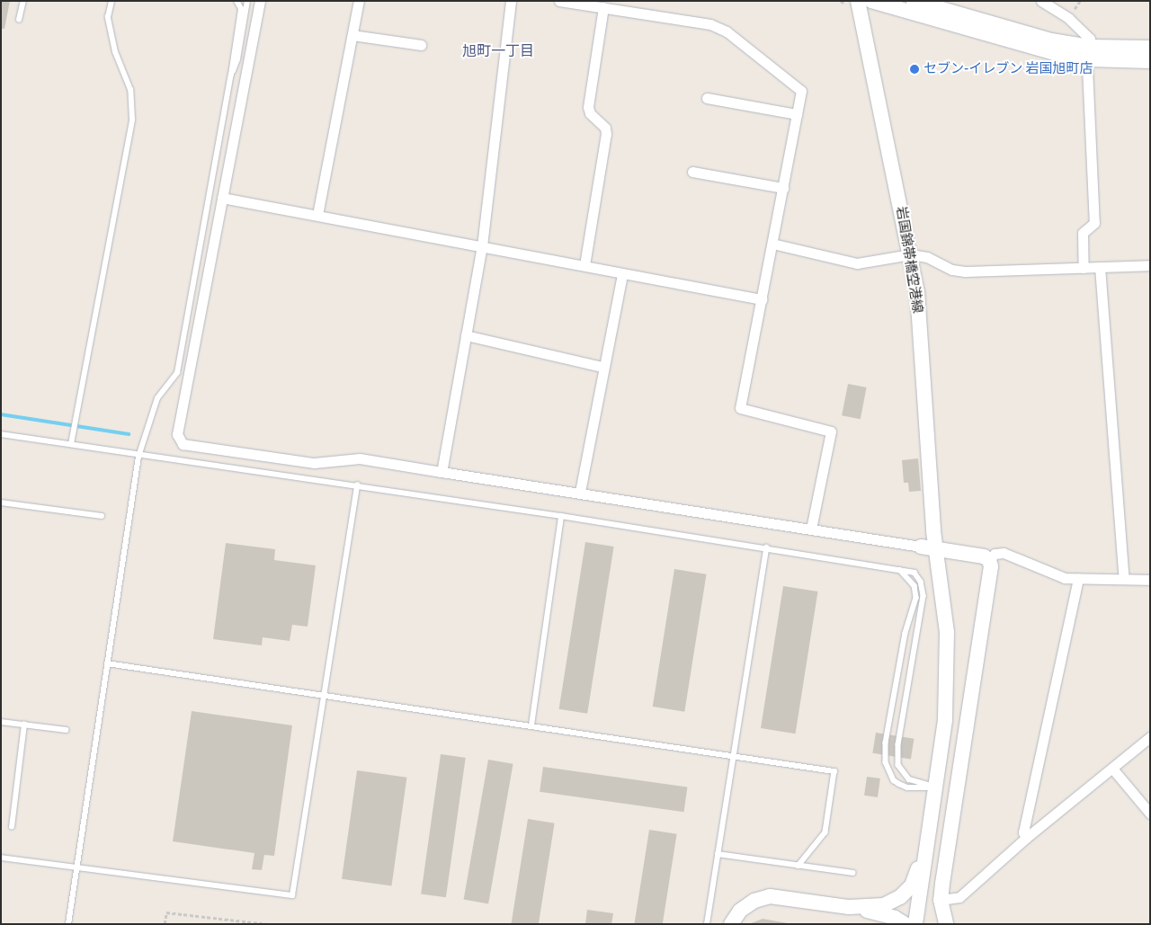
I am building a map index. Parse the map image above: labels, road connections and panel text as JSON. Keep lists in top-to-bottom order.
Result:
{
  "streets": {
    "street": ["岩国錦帯橋空港線"]
  },
  "districts": ["旭町一丁目"],
  "places": ["セブン-イレブン 岩国旭町店"]
}
